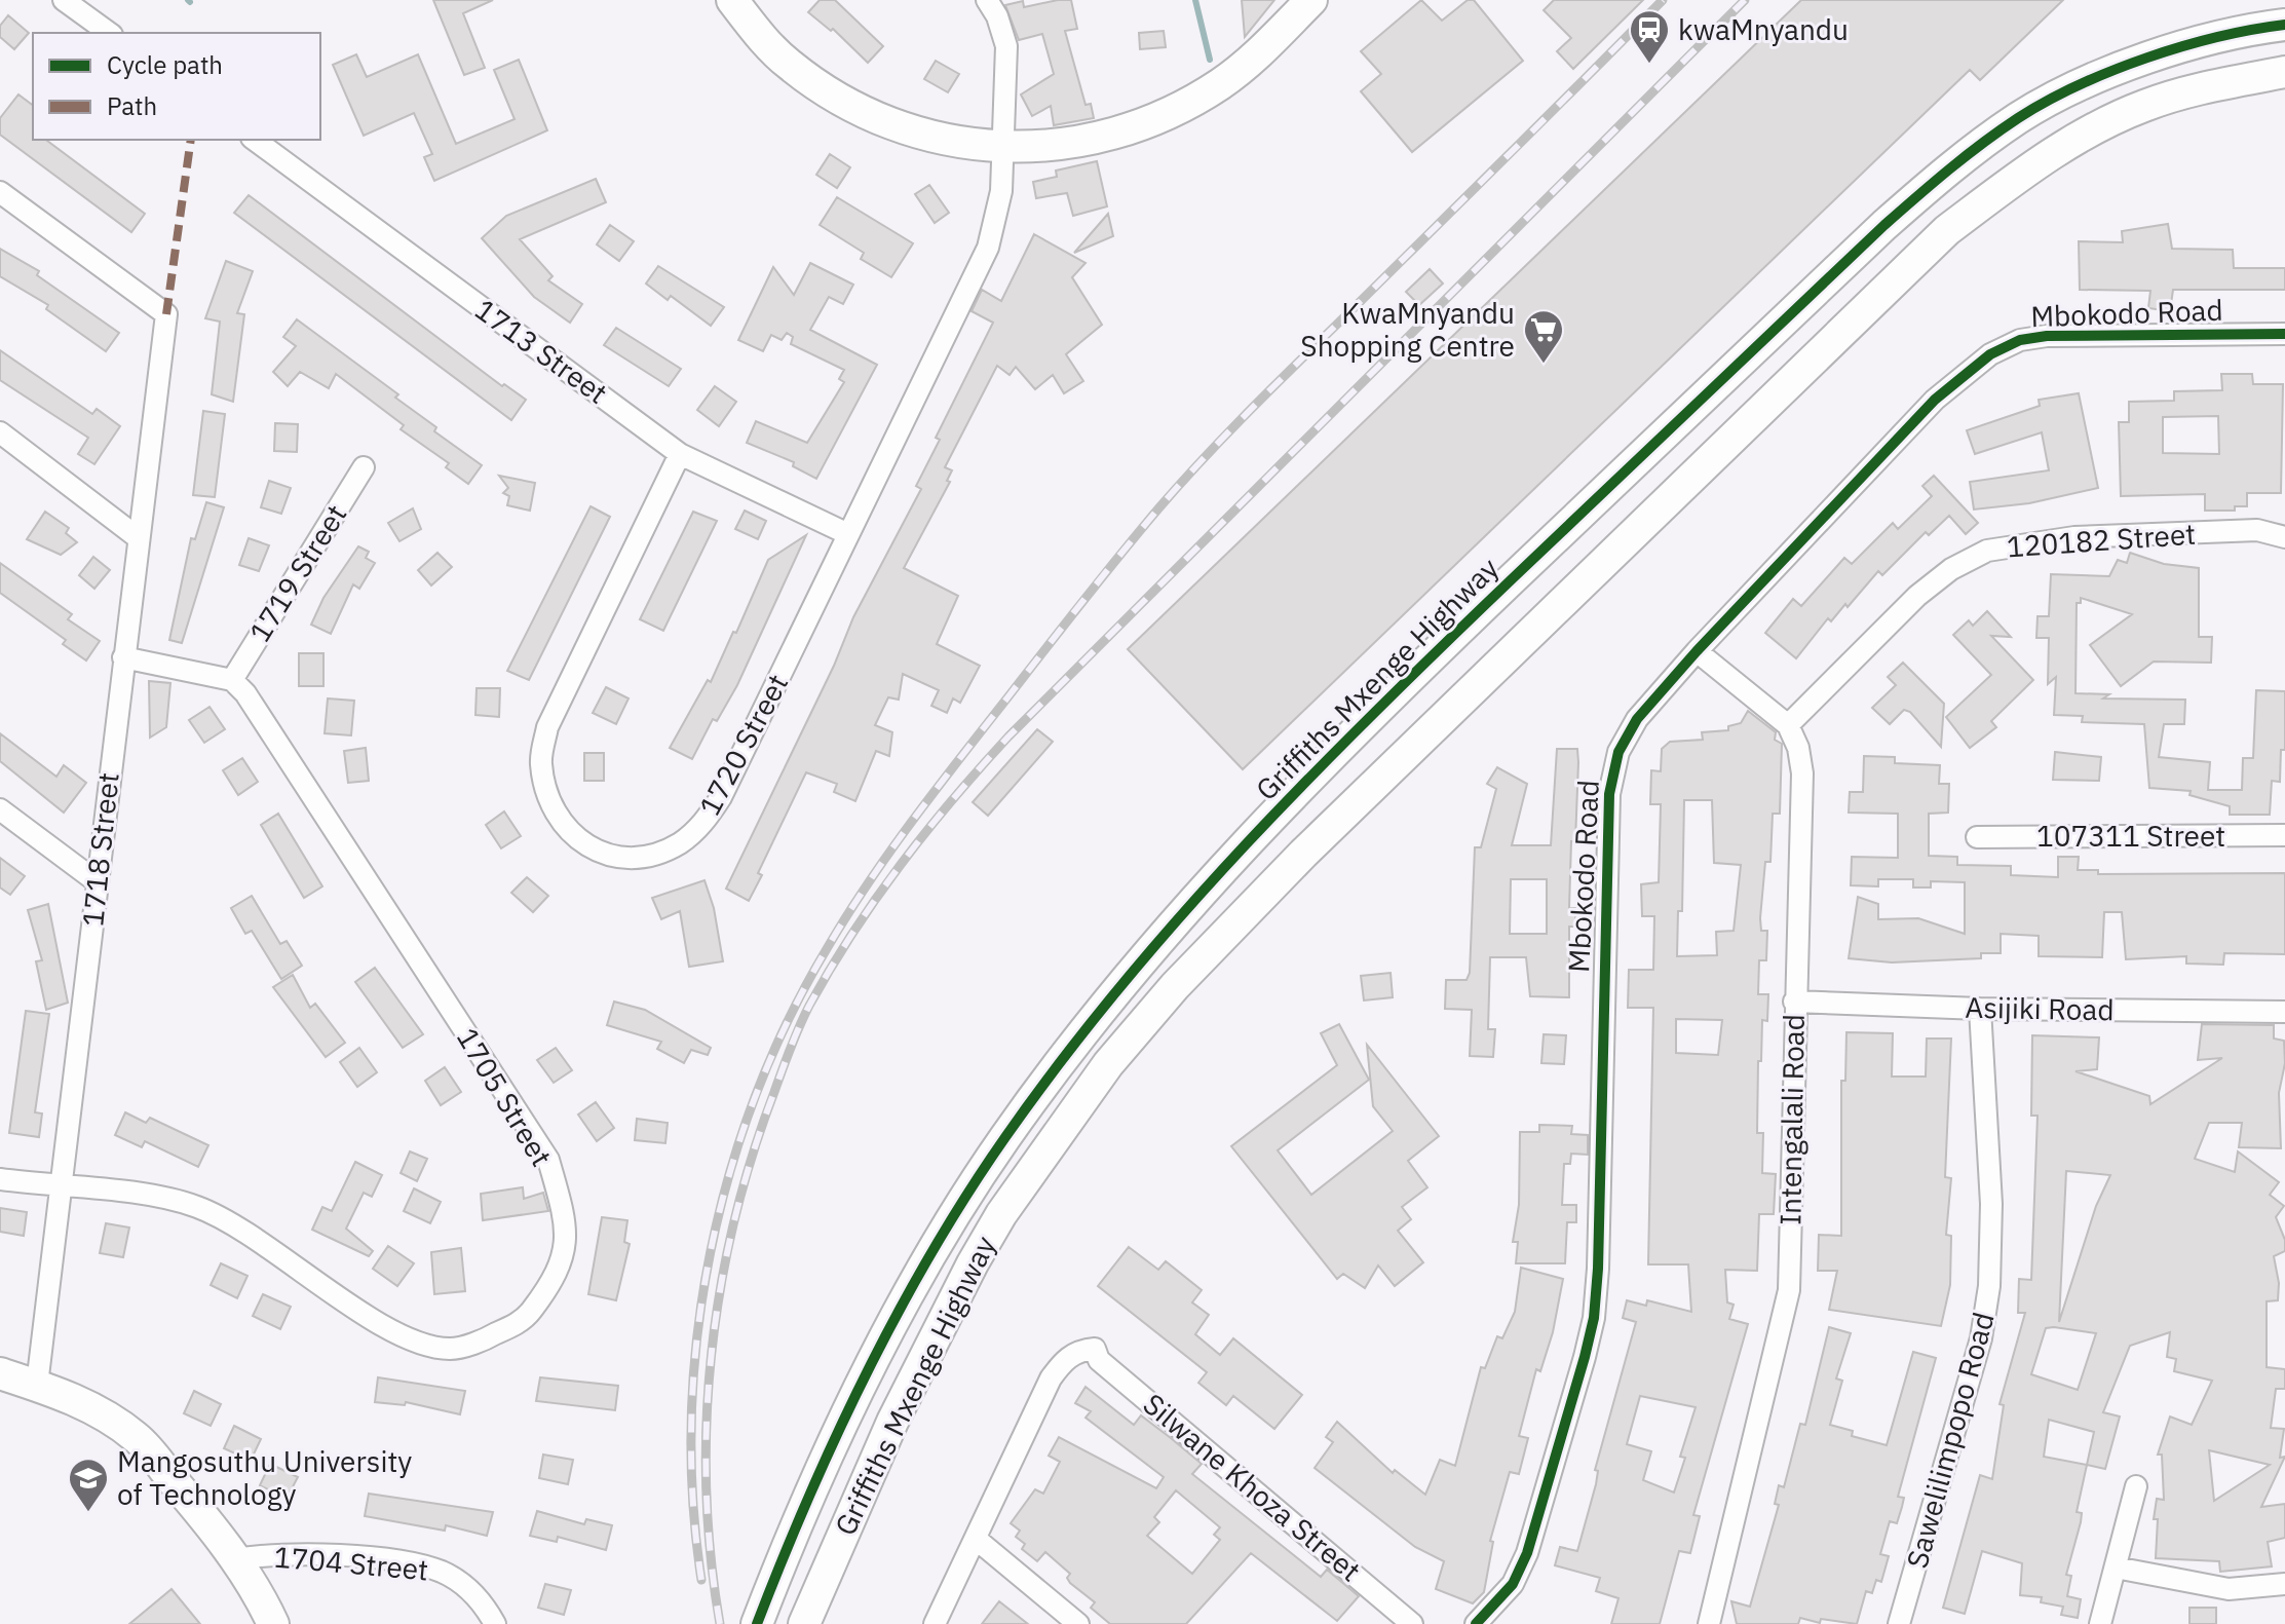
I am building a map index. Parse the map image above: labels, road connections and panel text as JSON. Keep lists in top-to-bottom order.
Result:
{
  "streets": {
    "street": [
      "Mbokodo Road",
      "1713 Street",
      "120182 Street",
      "1719 Street",
      "Griffiths Mxenge Highway",
      "1720 Street",
      "107311 Street",
      "1718 Street",
      "Asijiki Road",
      "1705 Street",
      "Intengalali Road",
      "Sawelilimpopo Road",
      "Silwane Khoza Street",
      "1704 Street"
    ]
  },
  "crossings": [
    ["1713 Street", "1720 Street"],
    ["120182 Street", "Intengalali Road"],
    ["1719 Street", "1705 Street"],
    ["1718 Street", "1705 Street"],
    ["Asijiki Road", "Intengalali Road"],
    ["Asijiki Road", "Sawelilimpopo Road"]
  ],
  "places": {
    "station": ["kwaMnyandu"],
    "supermarket": ["KwaMnyandu Shopping Centre"],
    "school or university": ["Mangosuthu University of Technology"]
  },
  "legend": ["Cycle path", "Path"]
}
